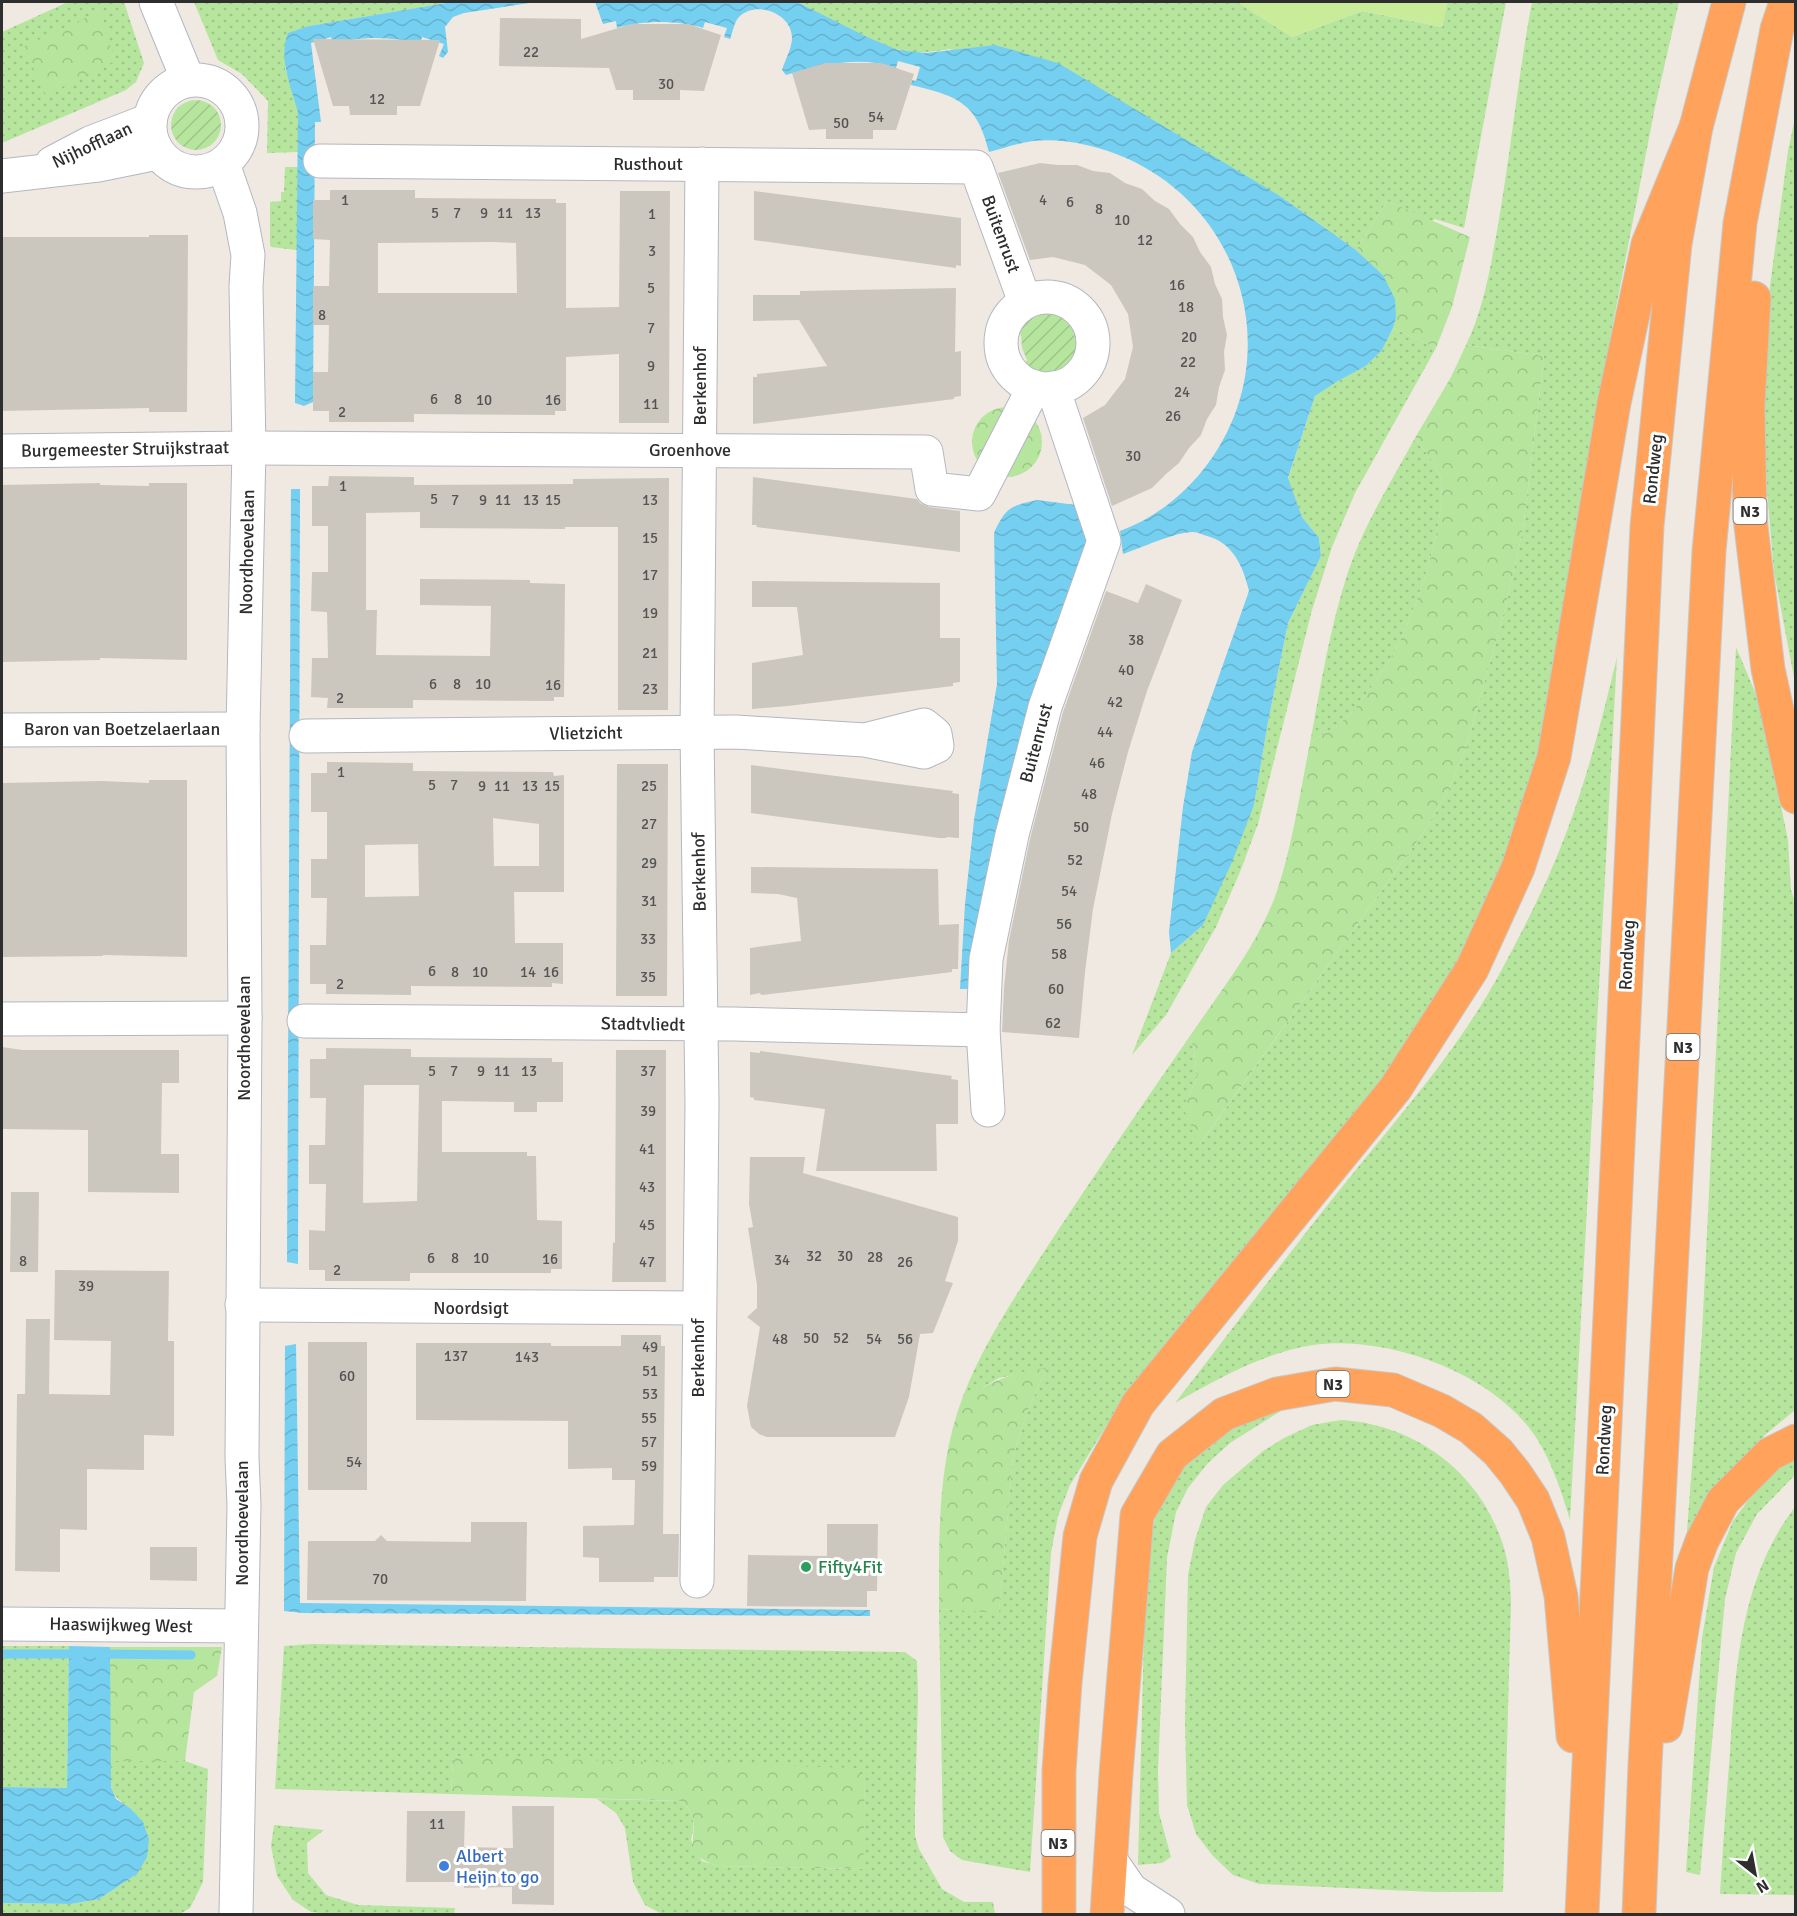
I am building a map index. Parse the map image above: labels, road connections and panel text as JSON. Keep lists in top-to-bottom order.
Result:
{
  "streets": {
    "highway": ["Rondweg", "N3"],
    "street": [
      "Nijhofflaan",
      "Rusthout",
      "Buitenrust",
      "Berkenhof",
      "Burgemeester Struijkstraat",
      "Groenhove",
      "Noordhoevelaan",
      "Baron van Boetzelaerlaan",
      "Vlietzicht",
      "Stadtvliedt",
      "Noordsigt",
      "Haaswijkweg West"
    ]
  },
  "crossings": [
    ["Nijhofflaan", "Noordhoevelaan"],
    ["Rusthout", "Buitenrust"],
    ["Rusthout", "Berkenhof"],
    ["Buitenrust", "Groenhove"],
    ["Buitenrust", "Stadtvliedt"],
    ["Berkenhof", "Groenhove"],
    ["Berkenhof", "Vlietzicht"],
    ["Berkenhof", "Stadtvliedt"],
    ["Berkenhof", "Noordsigt"],
    ["Burgemeester Struijkstraat", "Groenhove"],
    ["Burgemeester Struijkstraat", "Noordhoevelaan"],
    ["Groenhove", "Noordhoevelaan"],
    ["Rondweg", "N3"],
    ["Noordhoevelaan", "Baron van Boetzelaerlaan"],
    ["Noordhoevelaan", "Noordsigt"],
    ["Noordhoevelaan", "Haaswijkweg West"]
  ],
  "places": ["Fifty4Fit", "Albert Heijn to go"],
  "house_numbers": [
    "22",
    "30",
    "12",
    "54",
    "50",
    "1",
    "4",
    "6",
    "8",
    "5",
    "7",
    "9",
    "11",
    "13",
    "1",
    "10",
    "12",
    "3",
    "16",
    "5",
    "18",
    "8",
    "7",
    "20",
    "22",
    "9",
    "24",
    "6",
    "8",
    "10",
    "16",
    "11",
    "2",
    "26",
    "30",
    "1",
    "5",
    "7",
    "9",
    "11",
    "13",
    "15",
    "13",
    "15",
    "17",
    "19",
    "38",
    "21",
    "40",
    "6",
    "8",
    "10",
    "16",
    "23",
    "2",
    "42",
    "44",
    "46",
    "1",
    "5",
    "7",
    "9",
    "11",
    "13",
    "15",
    "25",
    "48",
    "27",
    "50",
    "52",
    "29",
    "54",
    "31",
    "56",
    "33",
    "58",
    "6",
    "8",
    "10",
    "14",
    "16",
    "35",
    "2",
    "60",
    "62",
    "5",
    "7",
    "9",
    "11",
    "13",
    "37",
    "39",
    "41",
    "43",
    "45",
    "32",
    "30",
    "28",
    "6",
    "8",
    "10",
    "16",
    "34",
    "8",
    "47",
    "26",
    "2",
    "39",
    "50",
    "52",
    "48",
    "54",
    "56",
    "49",
    "137",
    "143",
    "51",
    "60",
    "53",
    "55",
    "57",
    "54",
    "59",
    "70",
    "11"
  ],
  "north": "bottom right"
}
